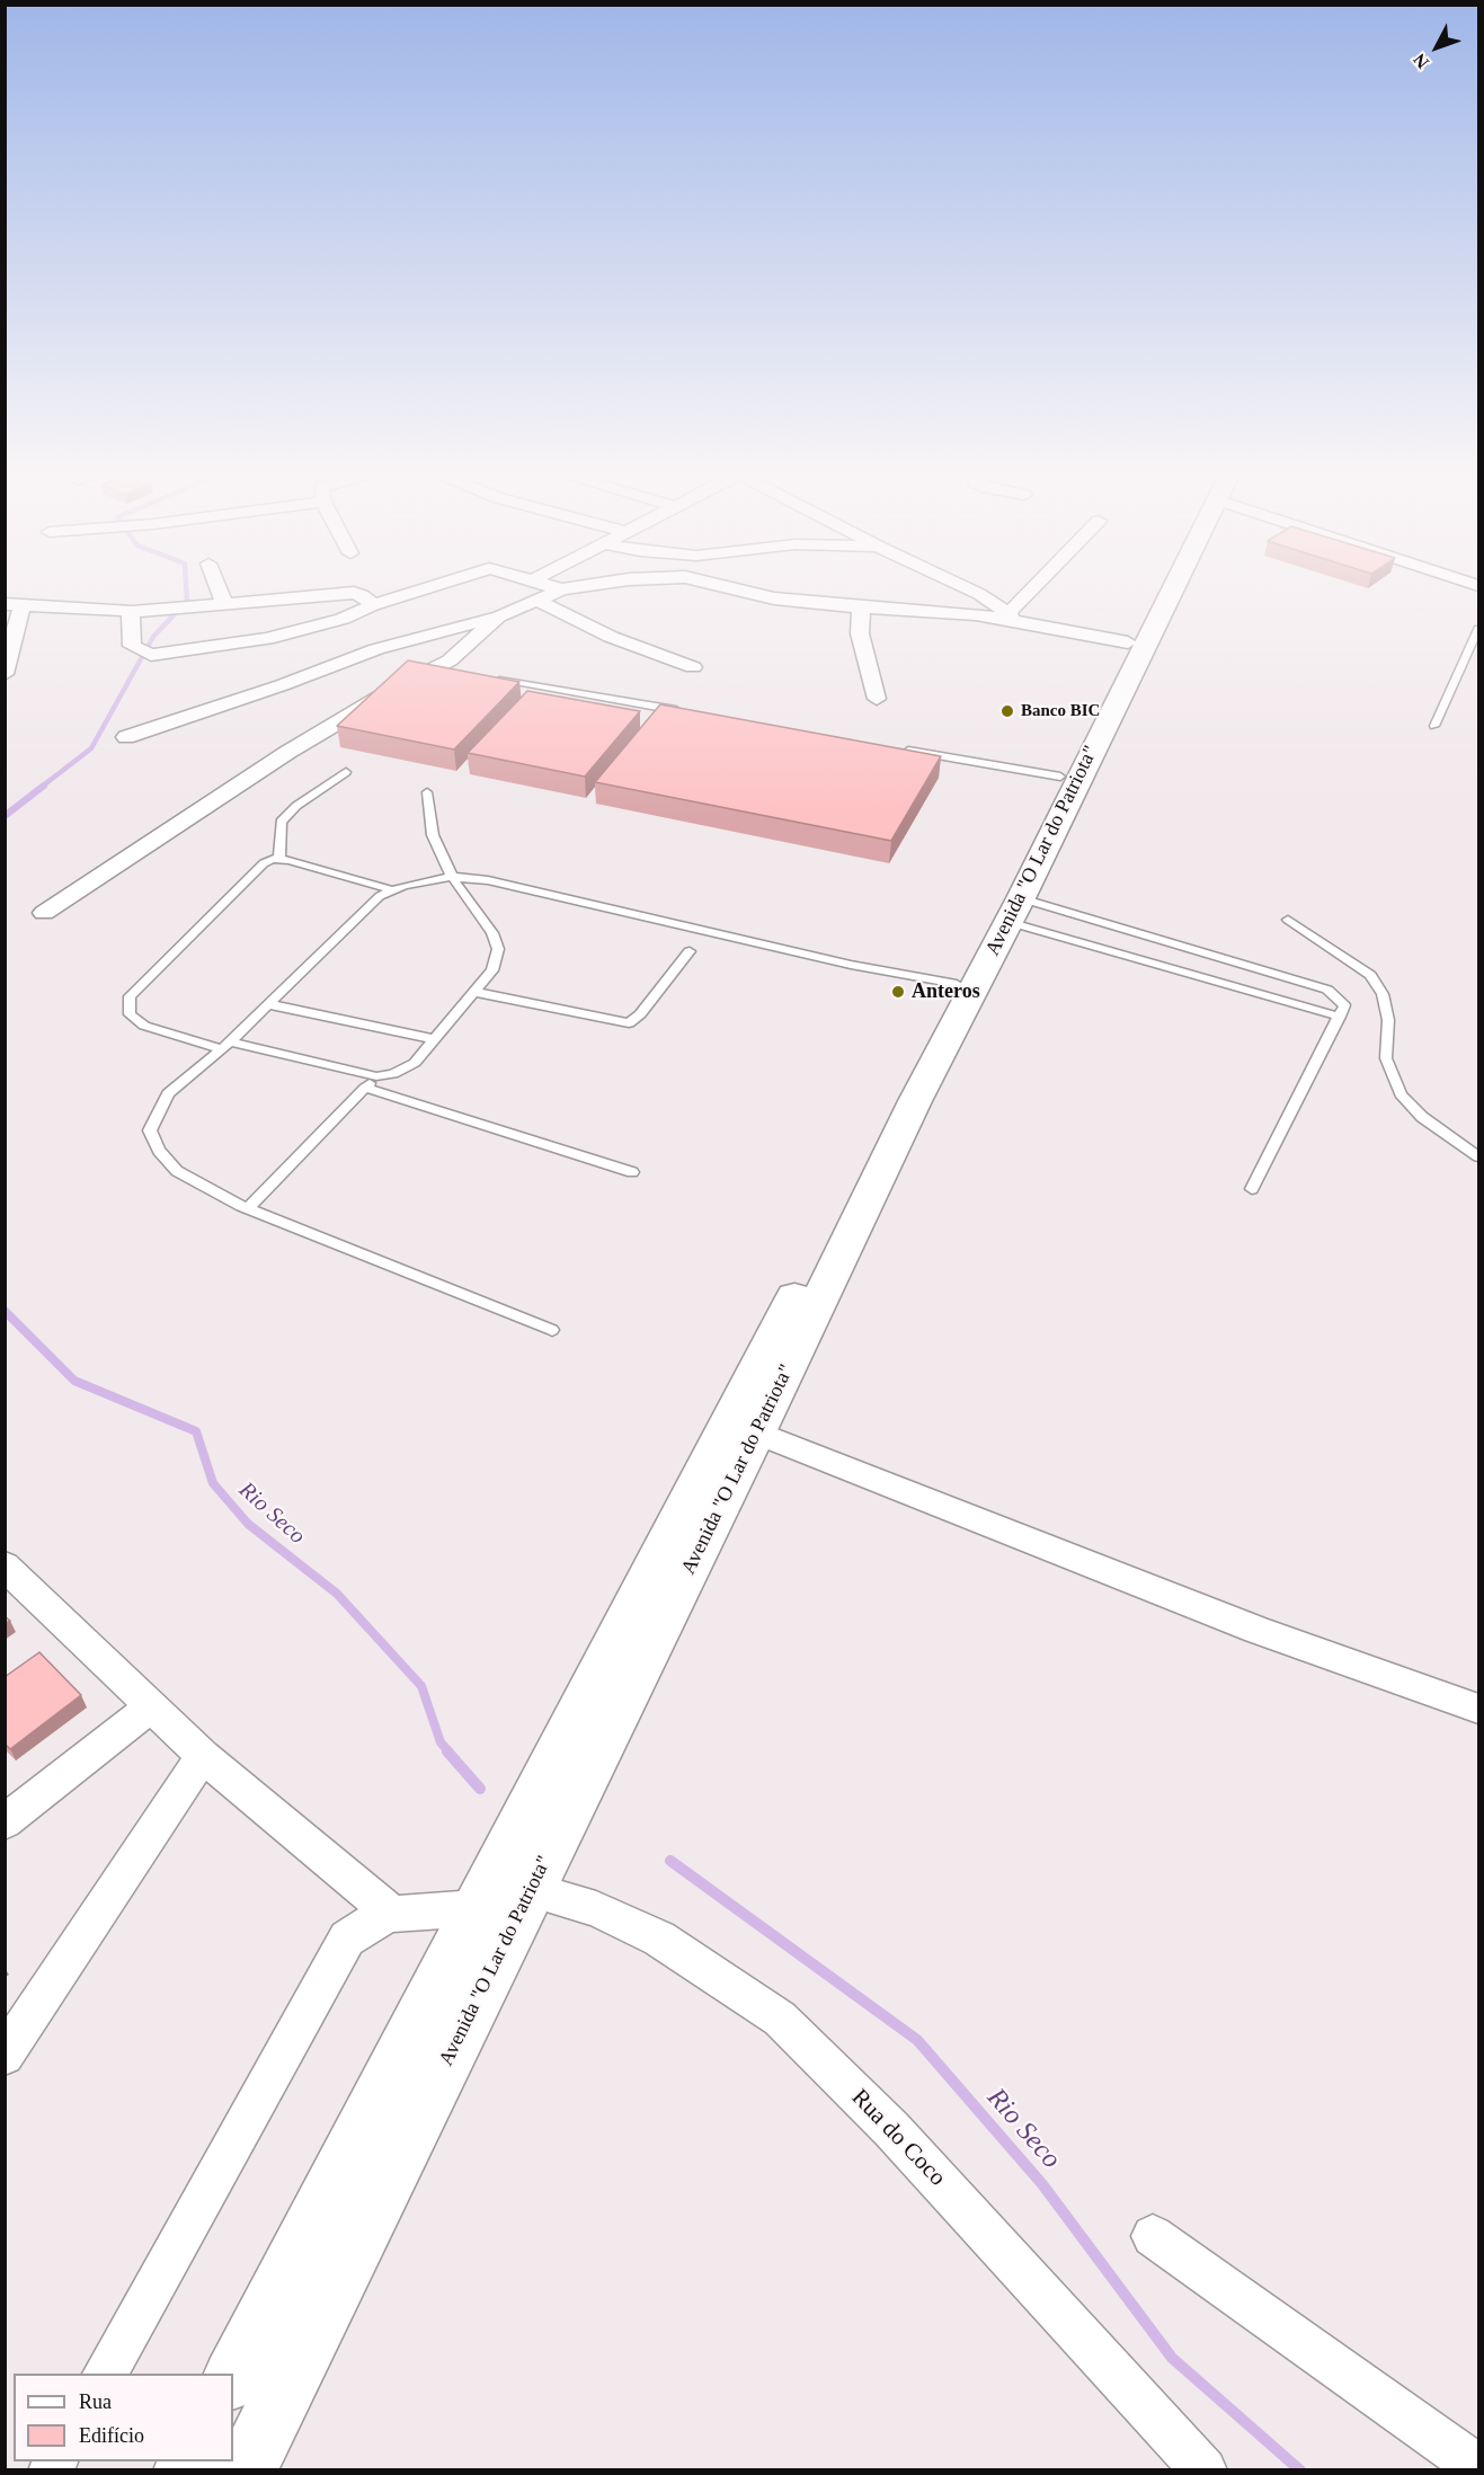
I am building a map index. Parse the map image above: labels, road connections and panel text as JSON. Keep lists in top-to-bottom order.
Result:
{
  "streets": {
    "main road": ["Avenida \"O Lar do Patriota\""],
    "street": ["Rua do Coco"]
  },
  "crossings": [
    ["Avenida \"O Lar do Patriota\"", "Rua do Coco"]
  ],
  "water": ["Rio Seco"],
  "places": ["Banco BIC", "Anteros"],
  "legend": ["Rua", "Edifício"],
  "north": "bottom left"
}
